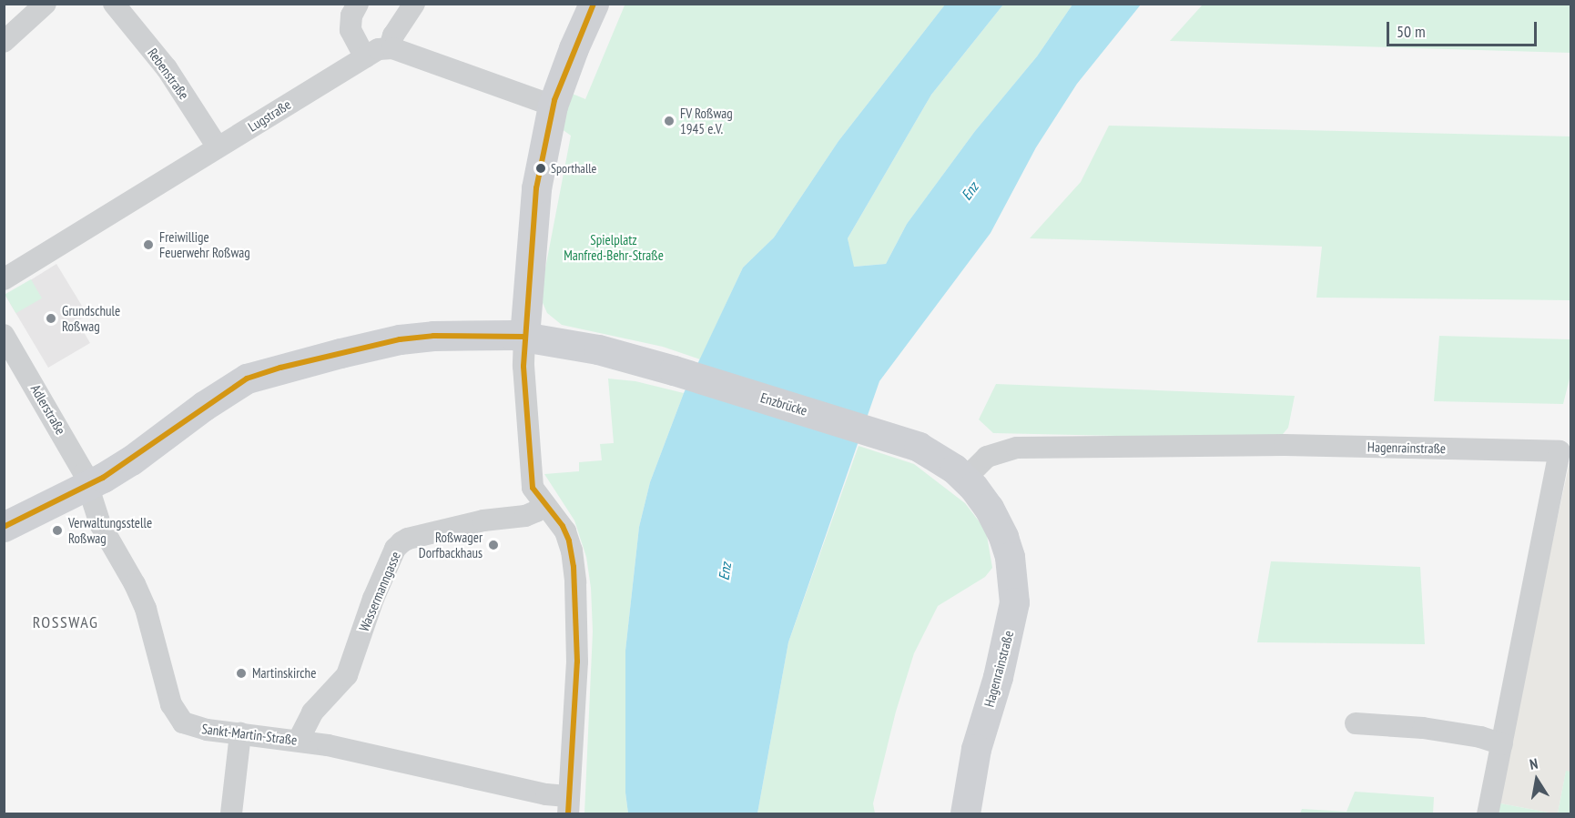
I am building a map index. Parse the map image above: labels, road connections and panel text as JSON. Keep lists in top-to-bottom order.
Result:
{
  "streets": {
    "street": [
      "Rebenstraße",
      "Lugstraße",
      "Enzbrücke",
      "Adlerstraße",
      "Hagenrainstraße",
      "Wassermanngasse",
      "Sankt-Martin-Straße"
    ]
  },
  "crossings": [
    ["Rebenstraße", "Lugstraße"],
    ["Enzbrücke", "Adlerstraße"],
    ["Enzbrücke", "Hagenrainstraße"],
    ["Enzbrücke", "Sankt-Martin-Straße"],
    ["Adlerstraße", "Sankt-Martin-Straße"],
    ["Wassermanngasse", "Sankt-Martin-Straße"]
  ],
  "districts": ["ROSSWAG"],
  "water": ["Enz"],
  "parks": ["Spielplatz Manfred-Behr-Straße"],
  "places": [
    "FV Roßwag 1945 e.V.",
    "Sporthalle",
    "Freiwillige Feuerwehr Roßwag",
    "Grundschule Roßwag",
    "Verwaltungsstelle Roßwag",
    "Roßwager Dorfbackhaus",
    "Martinskirche"
  ],
  "scale_bar": "50 m",
  "north": "top"
}
